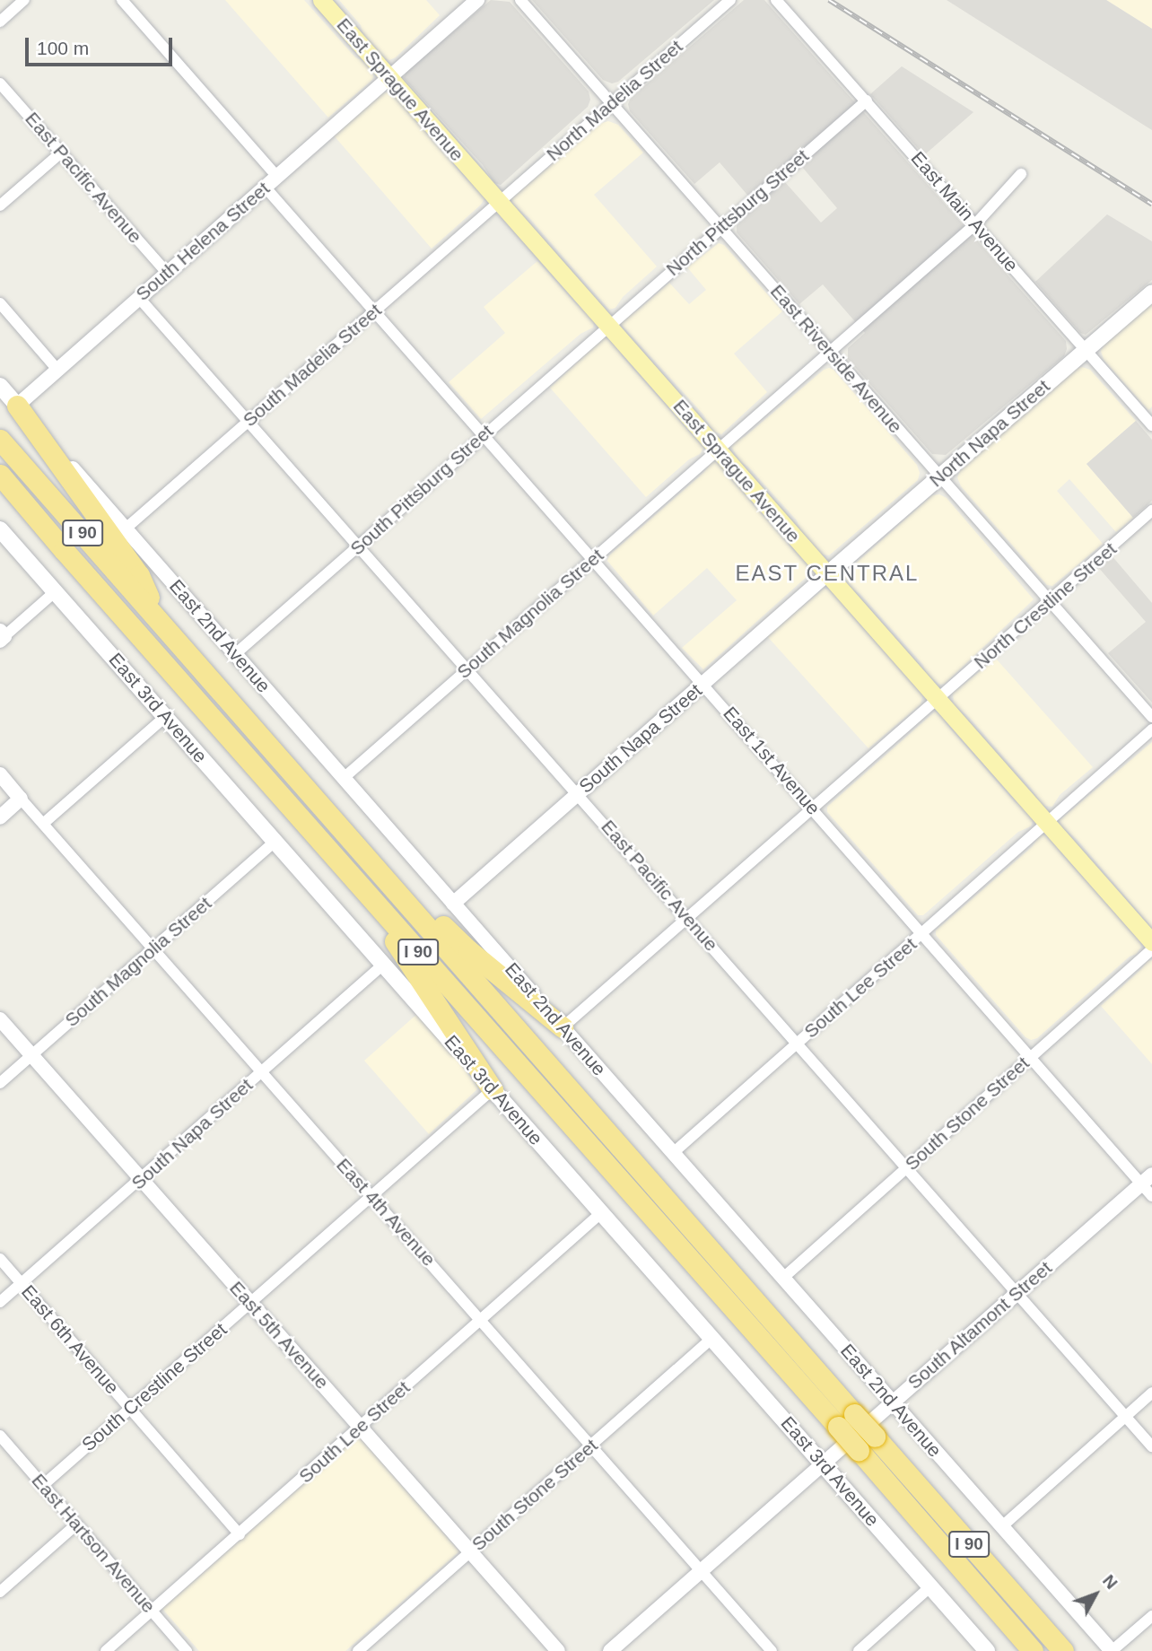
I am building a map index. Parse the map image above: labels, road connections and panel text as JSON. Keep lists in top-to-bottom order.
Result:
{
  "streets": {
    "highway": ["I 90"],
    "main road": [
      "East Sprague Avenue",
      "North Napa Street",
      "East 2nd Avenue",
      "East 3rd Avenue"
    ],
    "street": [
      "North Madelia Street",
      "East Pacific Avenue",
      "East Main Avenue",
      "North Pittsburg Street",
      "South Helena Street",
      "East Riverside Avenue",
      "South Madelia Street",
      "South Pittsburg Street",
      "North Crestline Street",
      "South Magnolia Street",
      "South Napa Street",
      "East 1st Avenue",
      "South Lee Street",
      "South Stone Street",
      "East 4th Avenue",
      "South Altamont Street",
      "East 5th Avenue",
      "East 6th Avenue",
      "South Crestline Street",
      "East Hartson Avenue"
    ]
  },
  "crossings": [
    ["East Sprague Avenue", "North Madelia Street"],
    ["East Sprague Avenue", "North Pittsburg Street"],
    ["East Sprague Avenue", "South Helena Street"],
    ["East Sprague Avenue", "South Madelia Street"],
    ["East Sprague Avenue", "North Napa Street"],
    ["East Sprague Avenue", "South Pittsburg Street"],
    ["East Sprague Avenue", "North Crestline Street"],
    ["East Sprague Avenue", "South Magnolia Street"],
    ["East Sprague Avenue", "South Napa Street"],
    ["East Sprague Avenue", "South Lee Street"],
    ["North Madelia Street", "East Riverside Avenue"],
    ["North Madelia Street", "South Madelia Street"],
    ["East Pacific Avenue", "South Helena Street"],
    ["East Pacific Avenue", "South Madelia Street"],
    ["East Pacific Avenue", "South Pittsburg Street"],
    ["East Pacific Avenue", "South Magnolia Street"],
    ["East Pacific Avenue", "South Napa Street"],
    ["East Pacific Avenue", "South Lee Street"],
    ["East Pacific Avenue", "South Stone Street"],
    ["East Pacific Avenue", "South Altamont Street"],
    ["East Main Avenue", "North Pittsburg Street"],
    ["East Main Avenue", "North Napa Street"],
    ["East Main Avenue", "South Magnolia Street"],
    ["North Pittsburg Street", "East Riverside Avenue"],
    ["North Pittsburg Street", "South Pittsburg Street"],
    ["South Helena Street", "East 2nd Avenue"],
    ["South Helena Street", "East 1st Avenue"],
    ["East Riverside Avenue", "North Napa Street"],
    ["East Riverside Avenue", "North Crestline Street"],
    ["East Riverside Avenue", "South Magnolia Street"],
    ["South Madelia Street", "East 2nd Avenue"],
    ["South Madelia Street", "East 1st Avenue"],
    ["North Napa Street", "South Napa Street"],
    ["South Pittsburg Street", "East 2nd Avenue"],
    ["South Pittsburg Street", "East 1st Avenue"],
    ["South Magnolia Street", "East 2nd Avenue"],
    ["South Magnolia Street", "East 3rd Avenue"],
    ["South Magnolia Street", "East 1st Avenue"],
    ["South Magnolia Street", "East 4th Avenue"],
    ["South Magnolia Street", "East 5th Avenue"],
    ["East 2nd Avenue", "South Napa Street"],
    ["East 2nd Avenue", "South Lee Street"],
    ["East 2nd Avenue", "South Stone Street"],
    ["East 2nd Avenue", "South Altamont Street"],
    ["East 3rd Avenue", "South Napa Street"],
    ["East 3rd Avenue", "South Lee Street"],
    ["East 3rd Avenue", "South Stone Street"],
    ["East 3rd Avenue", "South Altamont Street"],
    ["East 3rd Avenue", "South Crestline Street"],
    ["South Napa Street", "East 1st Avenue"],
    ["South Napa Street", "East 4th Avenue"],
    ["South Napa Street", "East 5th Avenue"],
    ["South Napa Street", "East 6th Avenue"],
    ["East 1st Avenue", "South Lee Street"],
    ["East 1st Avenue", "South Stone Street"],
    ["East 1st Avenue", "South Altamont Street"],
    ["South Lee Street", "East 4th Avenue"],
    ["South Lee Street", "East 5th Avenue"],
    ["South Lee Street", "East 6th Avenue"],
    ["South Lee Street", "East Hartson Avenue"],
    ["South Stone Street", "East 4th Avenue"],
    ["South Stone Street", "East 5th Avenue"],
    ["East 4th Avenue", "South Altamont Street"],
    ["East 4th Avenue", "South Crestline Street"],
    ["East 5th Avenue", "South Crestline Street"],
    ["East 6th Avenue", "South Crestline Street"],
    ["South Crestline Street", "East Hartson Avenue"]
  ],
  "districts": ["EAST CENTRAL"],
  "scale_bar": "100 m",
  "north": "top right"
}
